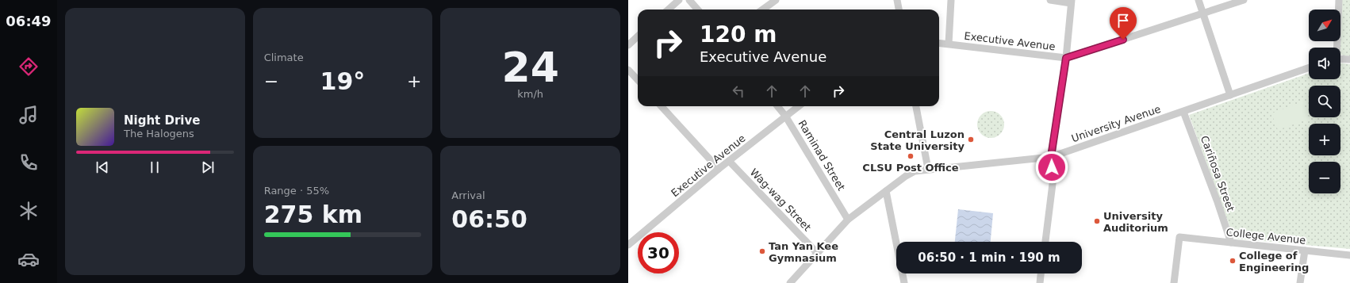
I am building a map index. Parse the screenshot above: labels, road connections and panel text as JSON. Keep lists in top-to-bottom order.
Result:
{
  "streets": {
    "street": [
      "Executive Avenue",
      "University Avenue",
      "Raminad Street",
      "Cariñosa Street",
      "Wag-wag Street",
      "College Avenue"
    ]
  },
  "crossings": [
    ["Executive Avenue", "Raminad Street"],
    ["Executive Avenue", "Wag-wag Street"],
    ["University Avenue", "Raminad Street"],
    ["University Avenue", "Cariñosa Street"],
    ["University Avenue", "Wag-wag Street"],
    ["Cariñosa Street", "College Avenue"]
  ],
  "places": [
    "Central Luzon State University",
    "CLSU Post Office",
    "University Auditorium",
    "Tan Yan Kee Gymnasium",
    "College of Engineering"
  ],
  "north": "top right",
  "page": {
    "tabs": "06:49",
    "tile": [
      "Climate",
      ["24", "km/h"],
      ["Range · 55%", "275 km"],
      ["Arrival", "06:50"]
    ],
    "map_buttons": ["+", "−"],
    "turn": ["120 m", "Executive Avenue"],
    "heat": ["−", "19°", "+"],
    "song": ["Night Drive", "The Halogens"],
    "limit": "30",
    "trip": "06:50 · 1 min · 190 m"
  }
}
